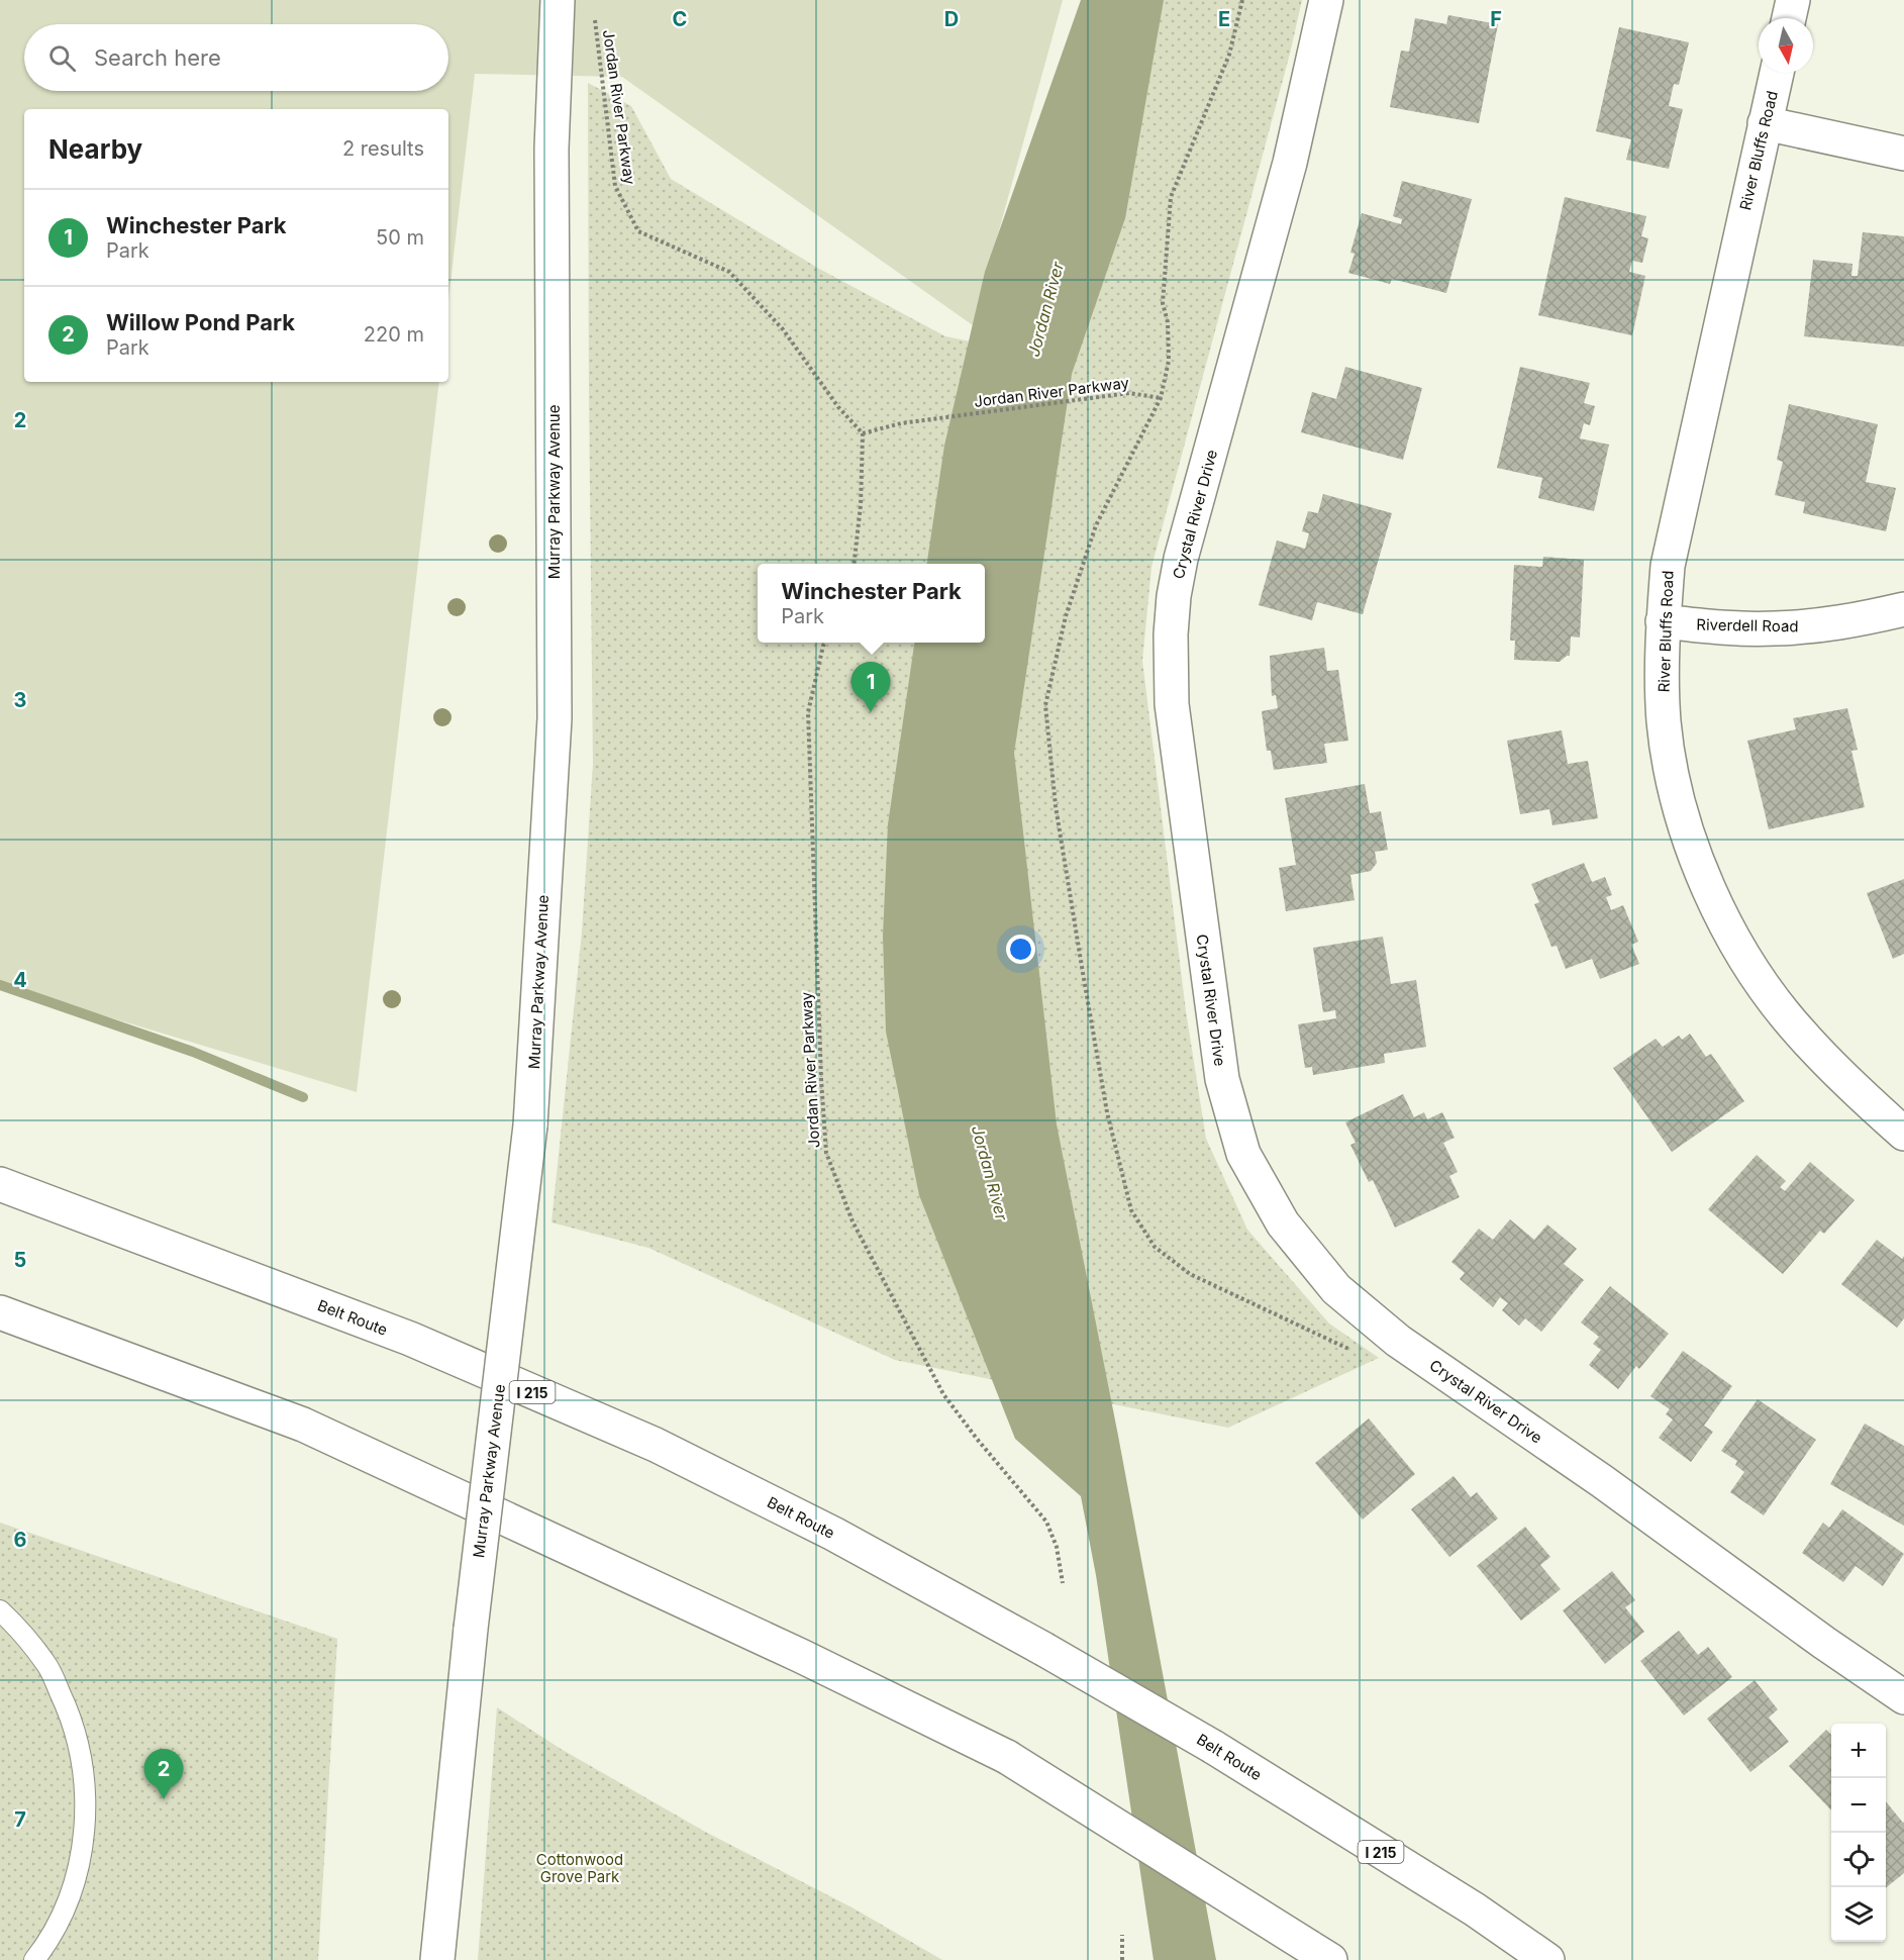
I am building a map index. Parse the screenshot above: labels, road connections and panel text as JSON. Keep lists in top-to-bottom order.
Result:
{
  "streets": {
    "main road": [
      "River Bluffs Road",
      "Murray Parkway Avenue",
      "Crystal River Drive",
      "Riverdell Road",
      "Belt Route",
      "I 215"
    ],
    "path": ["Jordan River Parkway"]
  },
  "crossings": [
    ["River Bluffs Road", "Riverdell Road"]
  ],
  "water": ["Jordan River"],
  "parks": ["Cottonwood Grove Park"],
  "north": "bottom",
  "page": {
    "search": "Search here",
    "heading": ["Nearby", "2 results"],
    "list": [
      {
        "mark": "1",
        "name": "Winchester Park",
        "note": "Park",
        "value": "50 m"
      },
      {
        "mark": "2",
        "name": "Willow Pond Park",
        "note": "Park",
        "value": "220 m"
      }
    ],
    "popup": ["Winchester Park", "Park"],
    "pins": ["1", "2"],
    "map_buttons": ["+", "−"]
  },
  "grid": {
    "columns": [
      "C",
      "D",
      "E",
      "F"
    ],
    "rows": [
      "2",
      "3",
      "4",
      "5",
      "6",
      "7"
    ]
  }
}
